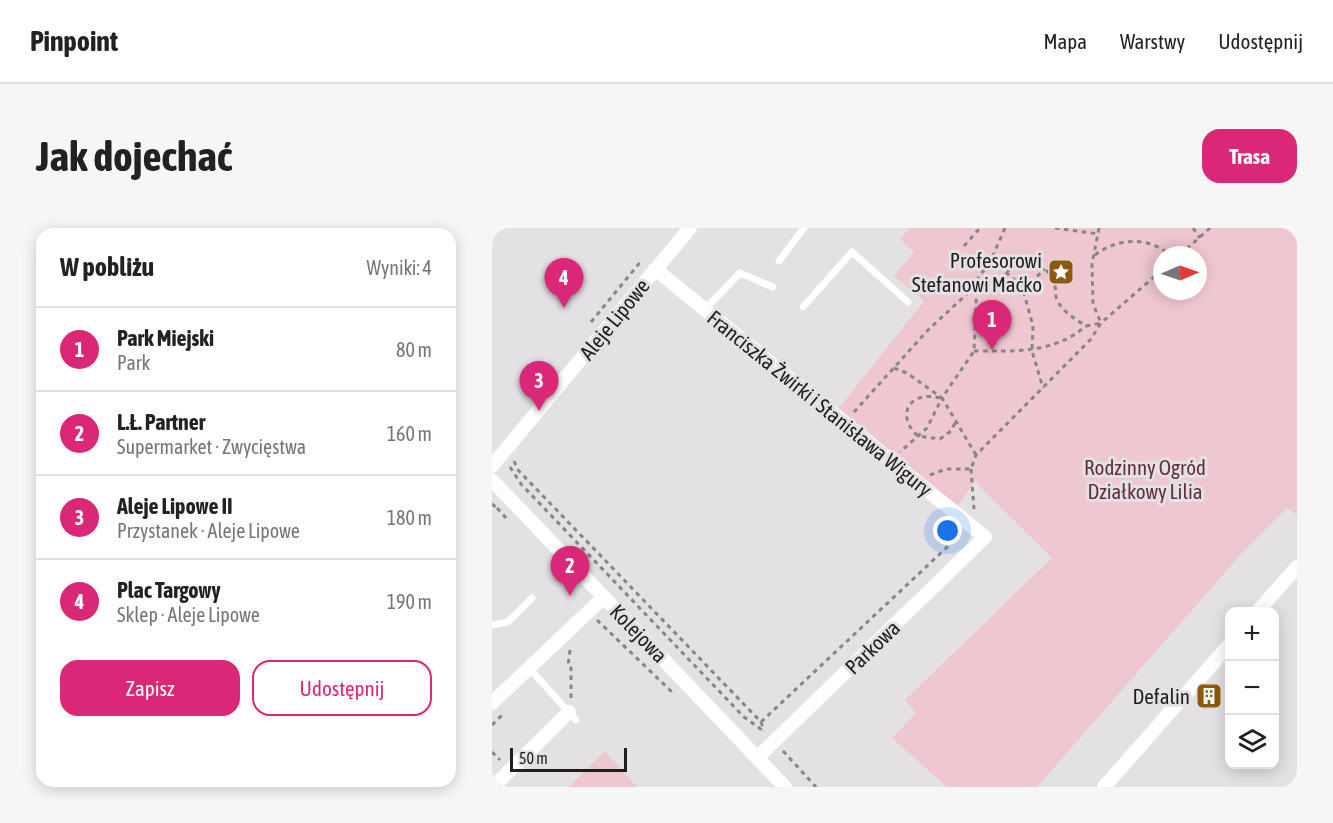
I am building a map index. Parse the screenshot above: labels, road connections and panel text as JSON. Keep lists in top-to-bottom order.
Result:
{
  "streets": {
    "street": [
      "Aleje Lipowe",
      "Franciszka Żwirki i Stanisława Wigury",
      "Kolejowa",
      "Parkowa"
    ]
  },
  "crossings": [
    ["Aleje Lipowe", "Franciszka Żwirki i Stanisława Wigury"],
    ["Franciszka Żwirki i Stanisława Wigury", "Parkowa"],
    ["Kolejowa", "Parkowa"]
  ],
  "parks": ["Rodzinny Ogród Działkowy Lilia"],
  "places": {
    "place": ["Profesorowi Stefanowi Maćko"],
    "building": ["Defalin"]
  },
  "scale_bar": "50 m",
  "north": "right",
  "page": {
    "header": "Pinpoint",
    "nav": ["Mapa", "Warstwy", "Udostępnij"],
    "buttons": [
      "Trasa",
      ["Zapisz", "Udostępnij"]
    ],
    "title": "Jak dojechać",
    "heading": ["W pobliżu", "Wyniki: 4"],
    "pins": [
      "4",
      "1",
      "3",
      "2"
    ],
    "list": [
      {
        "mark": "1",
        "name": "Park Miejski",
        "note": "Park",
        "value": "80 m"
      },
      {
        "mark": "2",
        "name": "L.Ł. Partner",
        "note": "Supermarket · Zwycięstwa",
        "value": "160 m"
      },
      {
        "mark": "3",
        "name": "Aleje Lipowe II",
        "note": "Przystanek · Aleje Lipowe",
        "value": "180 m"
      },
      {
        "mark": "4",
        "name": "Plac Targowy",
        "note": "Sklep · Aleje Lipowe",
        "value": "190 m"
      }
    ],
    "map_buttons": ["+", "−"],
    "scale": "50 m"
  }
}
